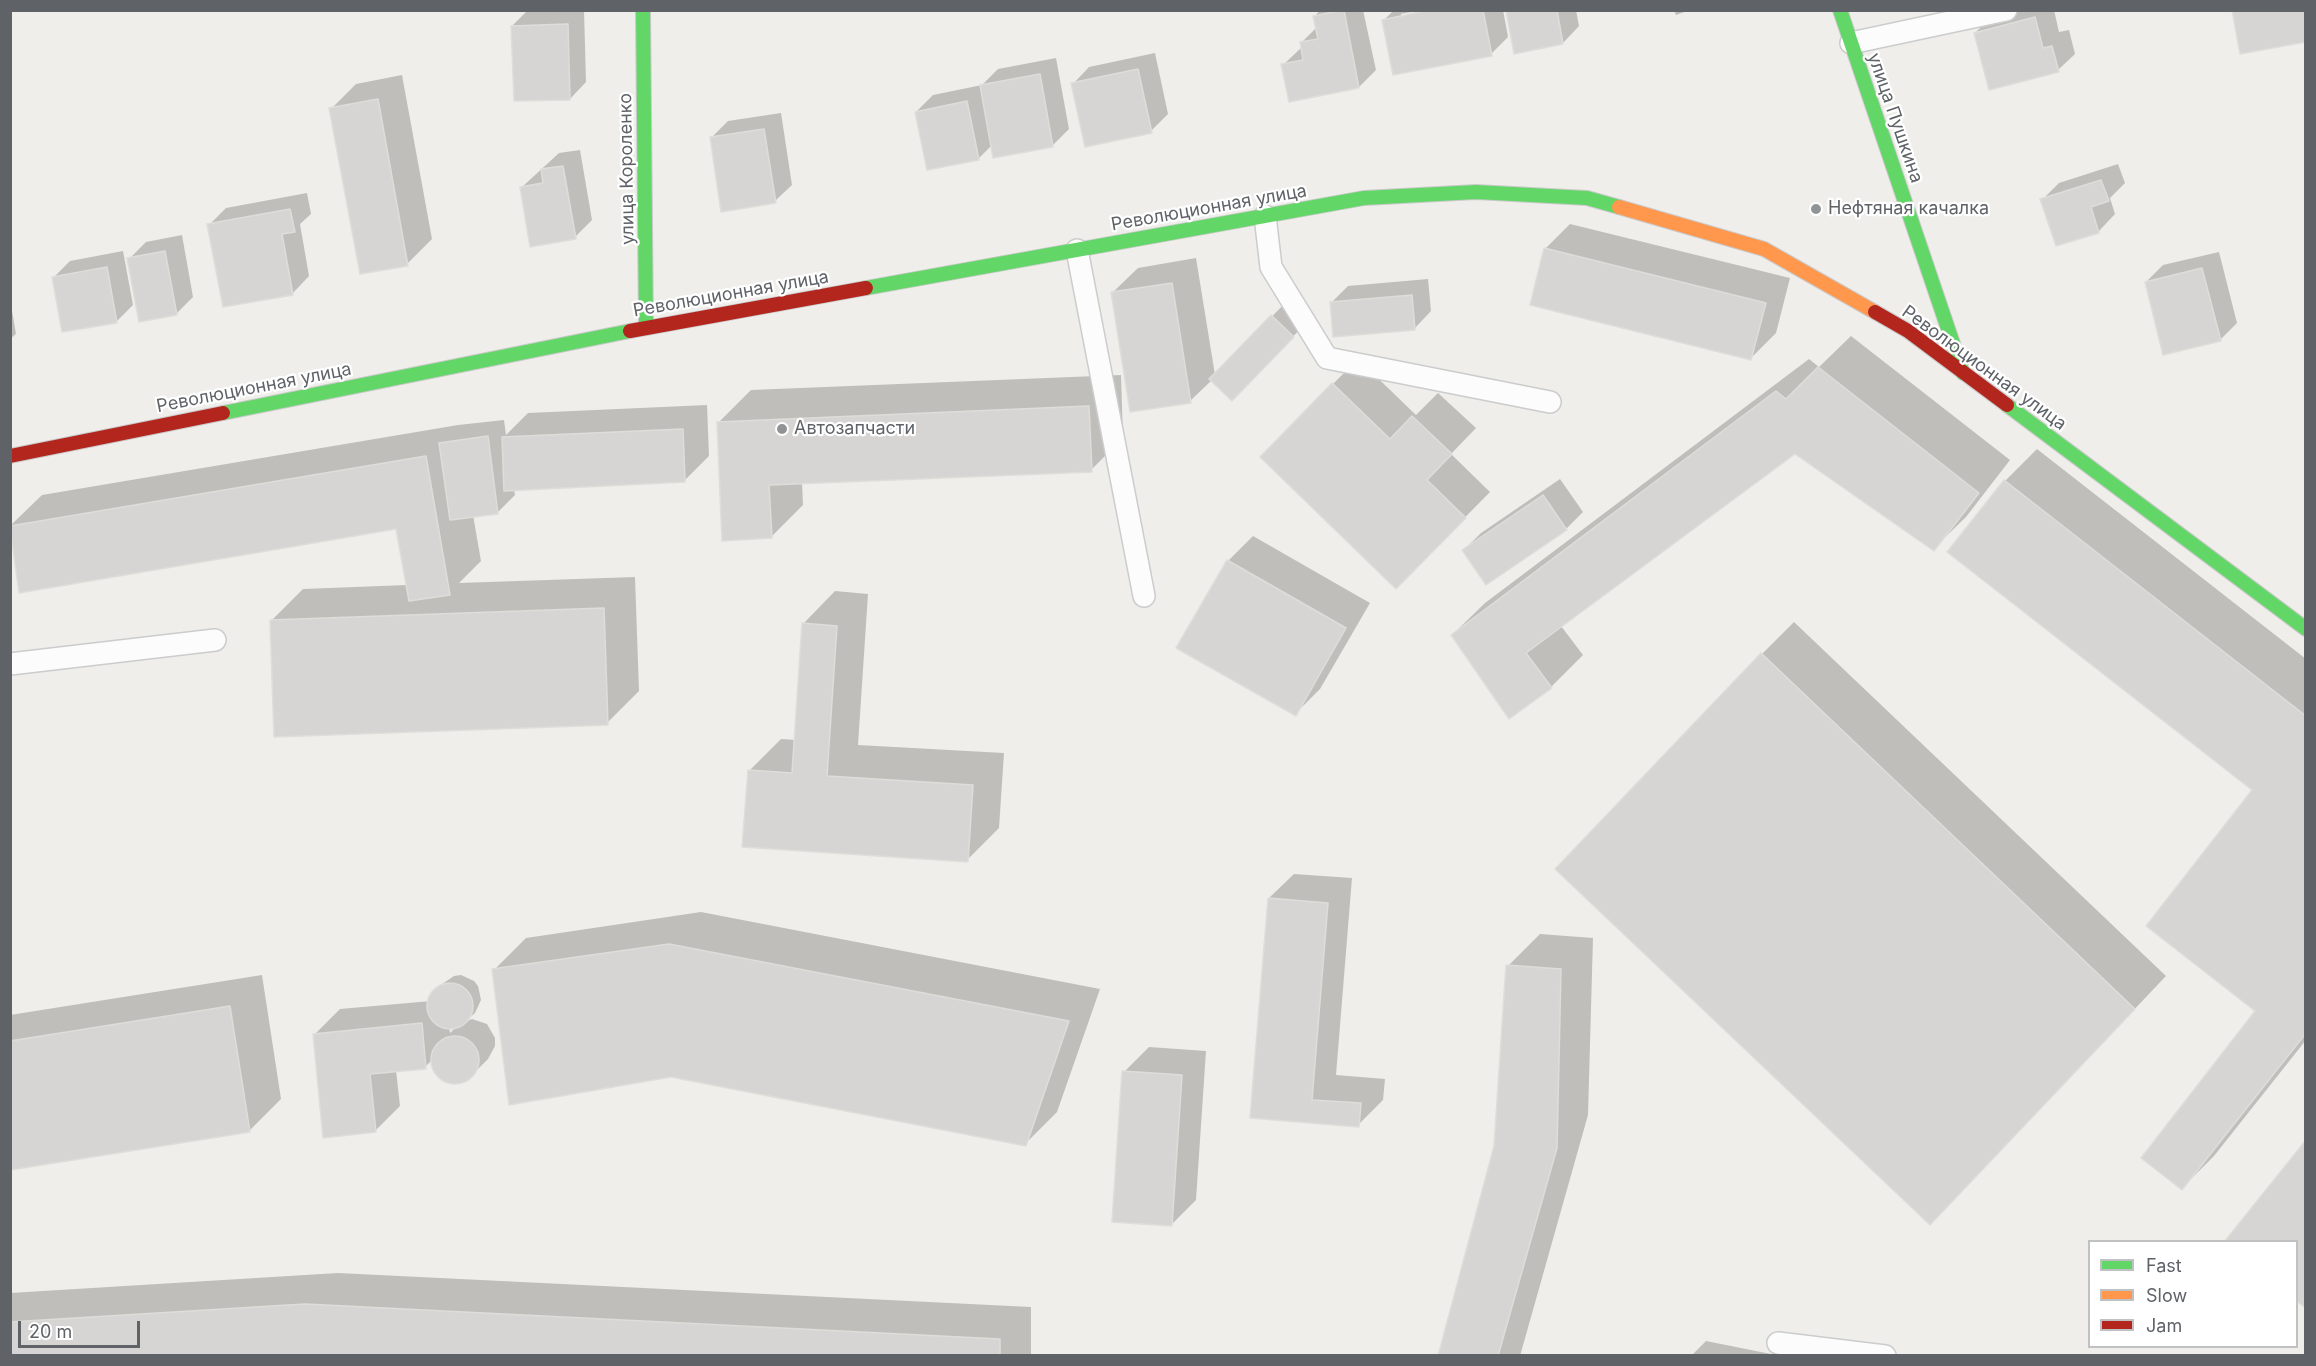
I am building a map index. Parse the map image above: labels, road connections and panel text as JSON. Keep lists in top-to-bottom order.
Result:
{
  "streets": {
    "main road": ["улица Пушкина", "улица Короленко", "Революционная улица"]
  },
  "crossings": [
    ["улица Пушкина", "Революционная улица"],
    ["улица Короленко", "Революционная улица"]
  ],
  "places": ["Нефтяная качалка", "Автозапчасти"],
  "legend": ["Fast", "Slow", "Jam"],
  "scale_bar": "20 m"
}
